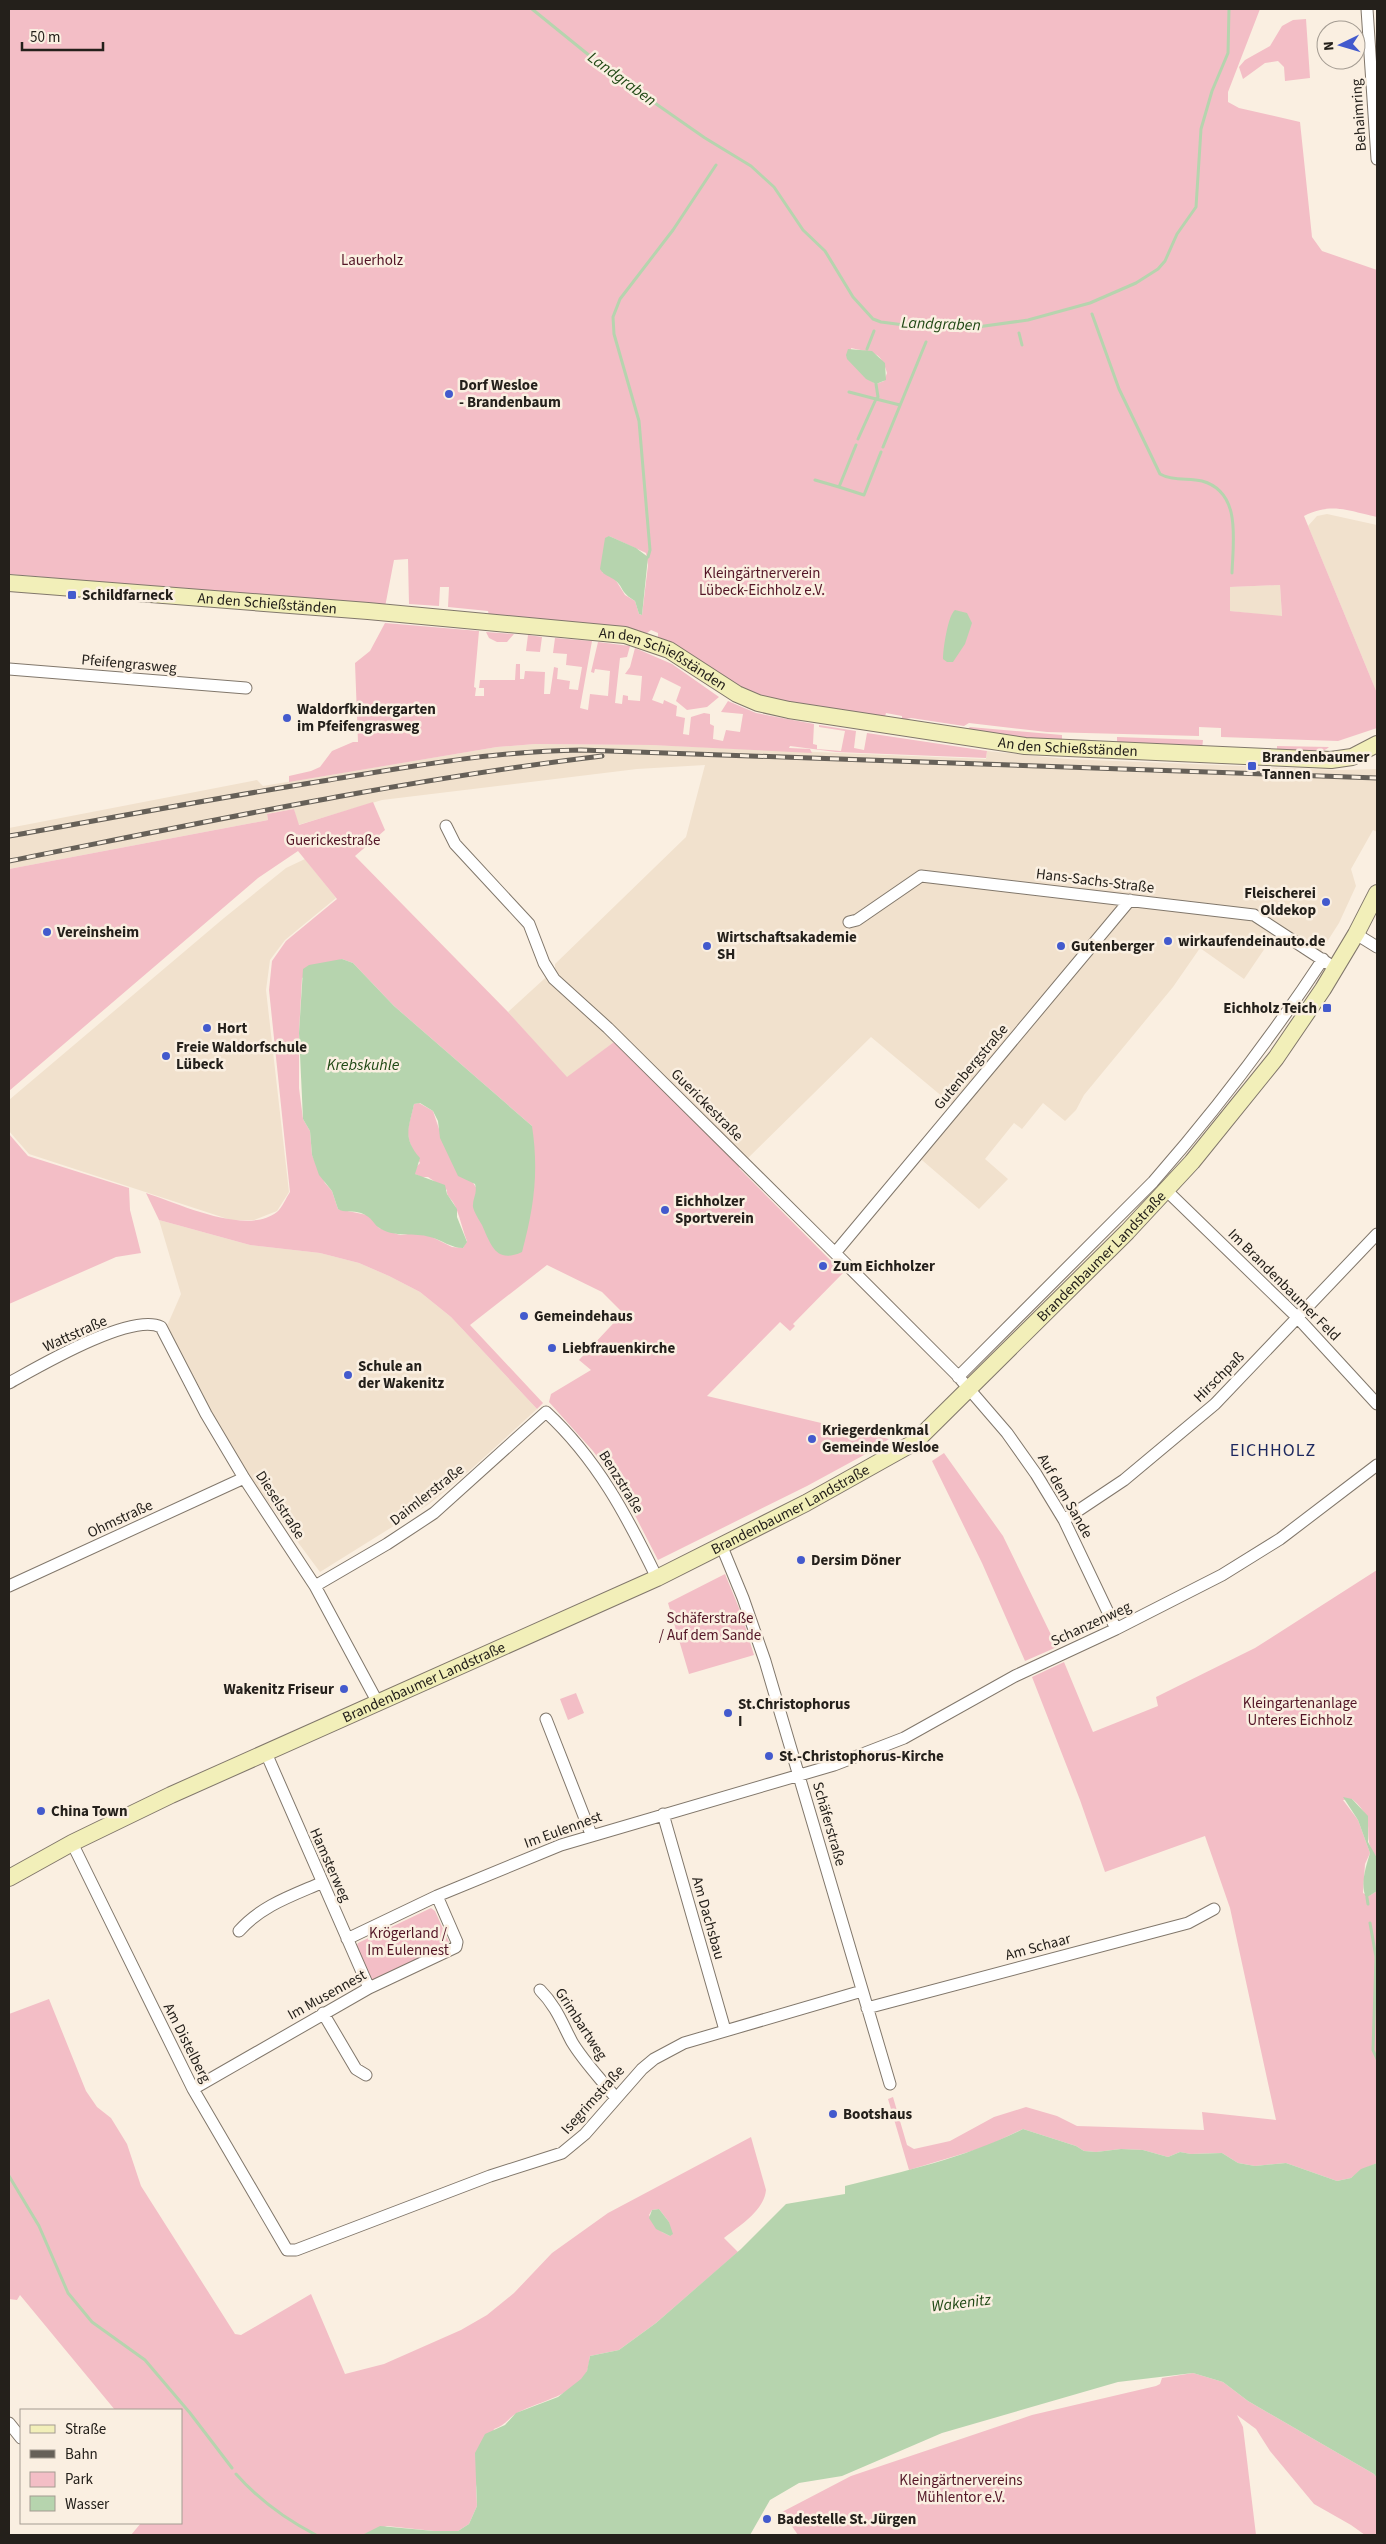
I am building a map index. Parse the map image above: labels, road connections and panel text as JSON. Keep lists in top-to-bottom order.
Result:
{
  "streets": {
    "main road": ["An den Schießständen", "Brandenbaumer Landstraße"],
    "street": [
      "Behaimring",
      "Pfeifengrasweg",
      "Hans-Sachs-Straße",
      "Gutenbergstraße",
      "Guerickestraße",
      "Im Brandenbaumer Feld",
      "Wattstraße",
      "Hirschpaß",
      "Benzstraße",
      "Daimlerstraße",
      "Auf dem Sande",
      "Dieselstraße",
      "Ohmstraße",
      "Schanzenweg",
      "Schäferstraße",
      "Im Eulennest",
      "Hamsterweg",
      "Am Dachsbau",
      "Am Schaar",
      "Im Musennest",
      "Grimbartweg",
      "Am Distelberg",
      "Isegrimstraße"
    ]
  },
  "crossings": [
    ["Hans-Sachs-Straße", "Gutenbergstraße"],
    ["Hans-Sachs-Straße", "Brandenbaumer Landstraße"],
    ["Gutenbergstraße", "Guerickestraße"],
    ["Guerickestraße", "Brandenbaumer Landstraße"],
    ["Guerickestraße", "Auf dem Sande"],
    ["Brandenbaumer Landstraße", "Im Brandenbaumer Feld"],
    ["Brandenbaumer Landstraße", "Benzstraße"],
    ["Brandenbaumer Landstraße", "Auf dem Sande"],
    ["Brandenbaumer Landstraße", "Dieselstraße"],
    ["Brandenbaumer Landstraße", "Schäferstraße"],
    ["Brandenbaumer Landstraße", "Hamsterweg"],
    ["Brandenbaumer Landstraße", "Am Distelberg"],
    ["Im Brandenbaumer Feld", "Hirschpaß"],
    ["Wattstraße", "Dieselstraße"],
    ["Hirschpaß", "Auf dem Sande"],
    ["Benzstraße", "Daimlerstraße"],
    ["Daimlerstraße", "Dieselstraße"],
    ["Auf dem Sande", "Schanzenweg"],
    ["Dieselstraße", "Ohmstraße"],
    ["Schanzenweg", "Schäferstraße"],
    ["Schanzenweg", "Im Eulennest"],
    ["Schäferstraße", "Im Eulennest"],
    ["Schäferstraße", "Am Schaar"],
    ["Schäferstraße", "Isegrimstraße"],
    ["Im Eulennest", "Hamsterweg"],
    ["Im Eulennest", "Am Dachsbau"],
    ["Im Eulennest", "Im Musennest"],
    ["Hamsterweg", "Im Musennest"],
    ["Am Dachsbau", "Isegrimstraße"],
    ["Im Musennest", "Am Distelberg"],
    ["Grimbartweg", "Isegrimstraße"],
    ["Am Distelberg", "Isegrimstraße"]
  ],
  "districts": ["EICHHOLZ"],
  "water": ["Landgraben", "Krebskuhle", "Wakenitz"],
  "parks": [
    "Lauerholz",
    "Kleingärtnerverein Lübeck-Eichholz e.V.",
    "Guerickestraße",
    "Schäferstraße / Auf dem Sande",
    "Kleingartenanlage Unteres Eichholz",
    "Krögerland / Im Eulennest",
    "Kleingärtnervereins Mühlentor e.V."
  ],
  "places": {
    "other": [
      "Dorf Wesloe - Brandenbaum",
      "Waldorfkindergarten im Pfeifengrasweg",
      "Fleischerei Oldekop",
      "Vereinsheim",
      "wirkaufendeinauto.de",
      "Wirtschaftsakademie SH",
      "Gutenberger",
      "Hort",
      "Freie Waldorfschule Lübeck",
      "Eichholzer Sportverein",
      "Zum Eichholzer",
      "Gemeindehaus",
      "Liebfrauenkirche",
      "Schule an der Wakenitz",
      "Kriegerdenkmal Gemeinde Wesloe",
      "Dersim Döner",
      "Wakenitz Friseur",
      "St.Christophorus I",
      "St.-Christophorus-Kirche",
      "China Town",
      "Bootshaus",
      "Badestelle St. Jürgen"
    ],
    "transit": ["Schildfarneck", "Brandenbaumer Tannen", "Eichholz Teich"]
  },
  "legend": [
    "Straße",
    "Bahn",
    "Park",
    "Wasser"
  ],
  "scale_bar": "50 m",
  "north": "left"
}
